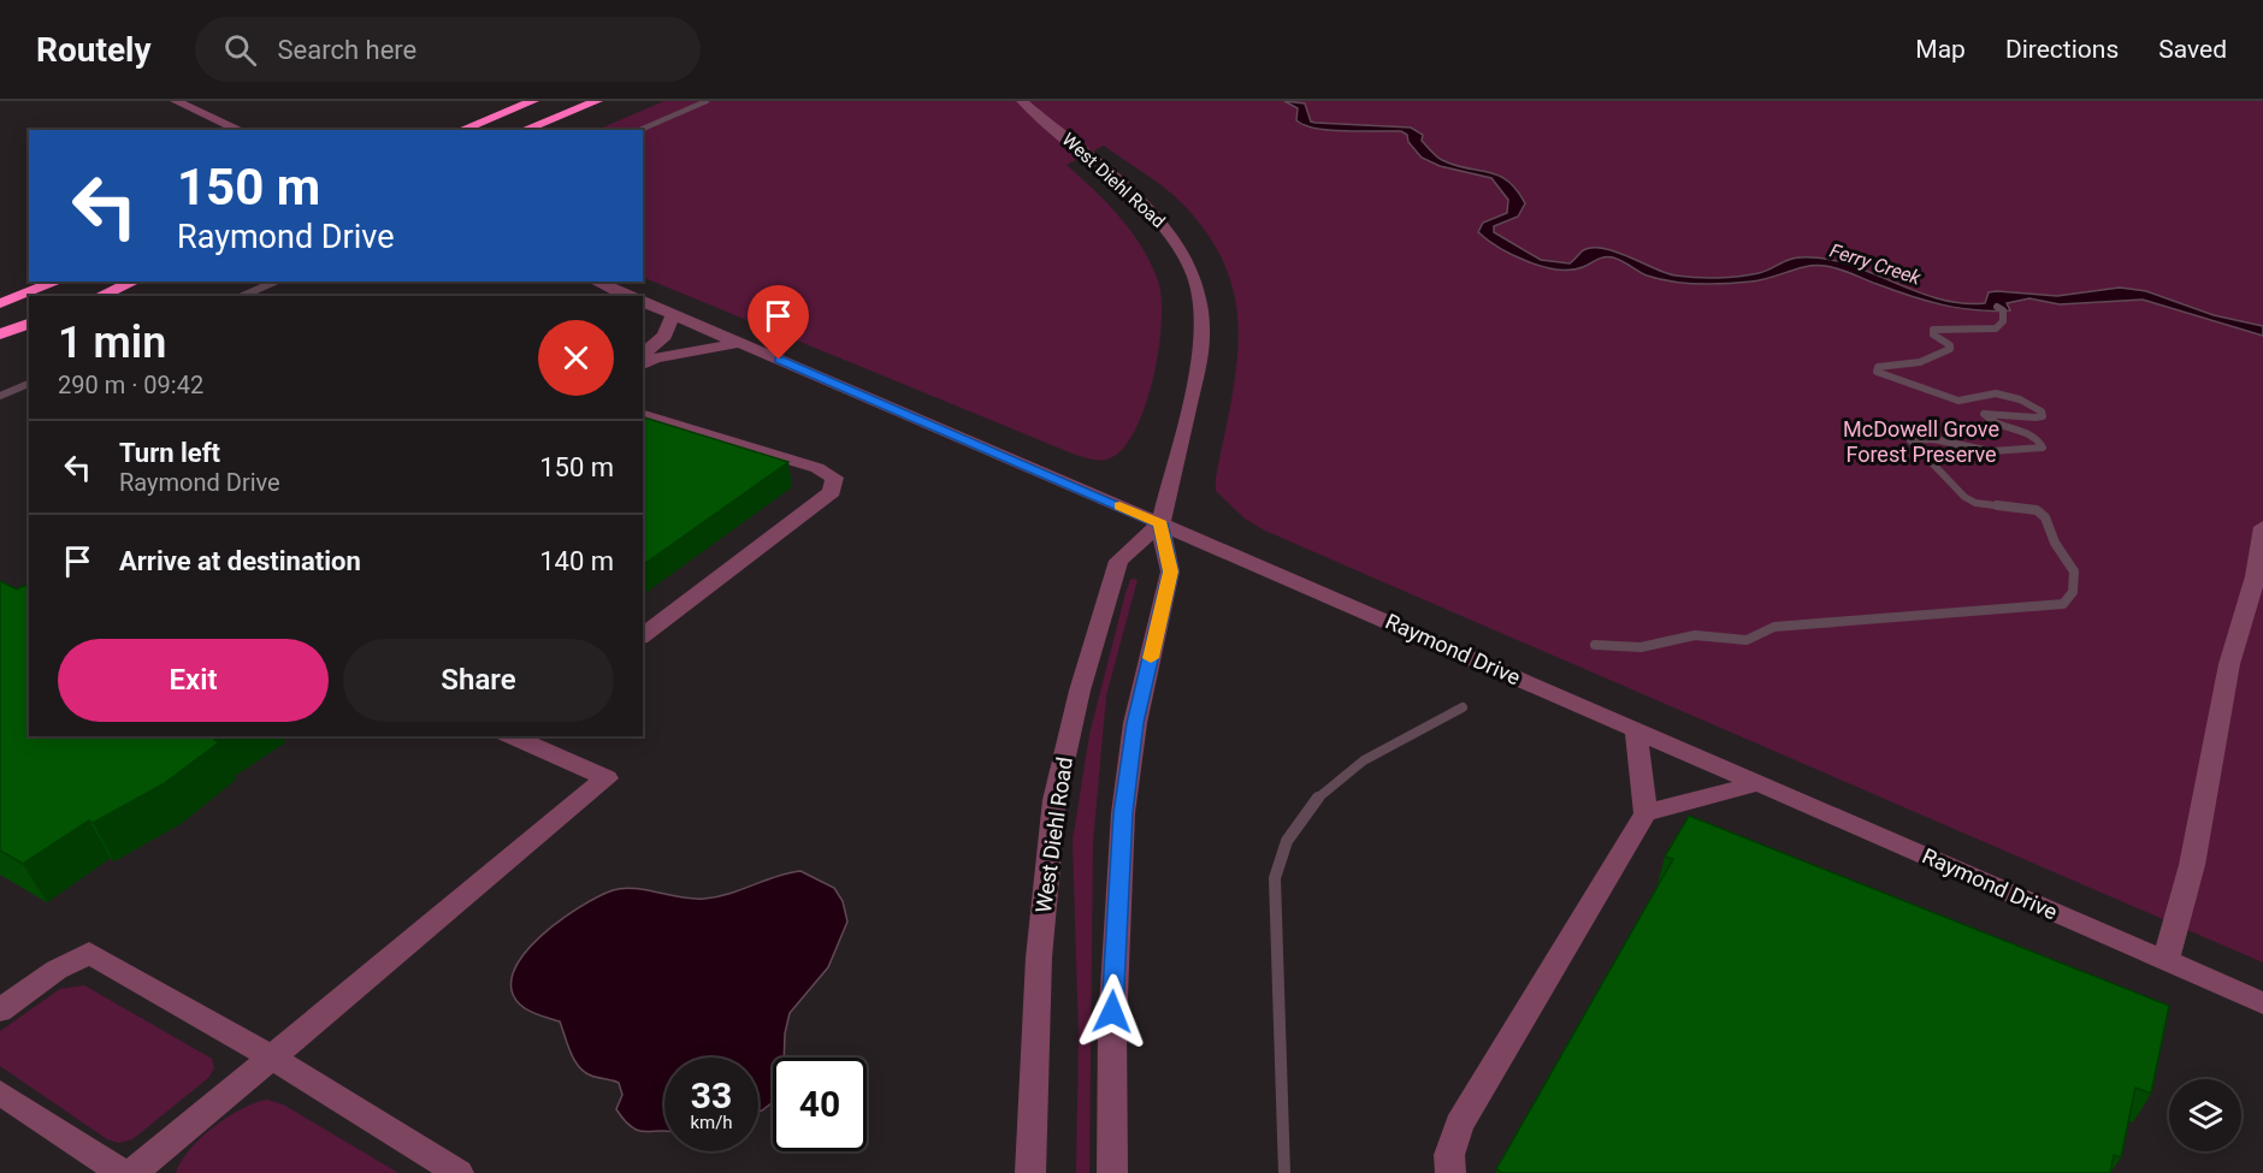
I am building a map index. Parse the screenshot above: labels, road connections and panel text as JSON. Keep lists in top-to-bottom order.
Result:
{
  "streets": {
    "street": ["West Diehl Road", "Raymond Drive"]
  },
  "crossings": [
    ["West Diehl Road", "Raymond Drive"]
  ],
  "water": ["Ferry Creek"],
  "parks": ["McDowell Grove Forest Preserve"],
  "page": {
    "header": "Routely",
    "search": "Search here",
    "nav": ["Map", "Directions", "Saved"],
    "turn": ["150 m", "Raymond Drive"],
    "heading": ["1 min", "290 m · 09:42"],
    "list": [
      {
        "name": "Turn left",
        "note": "Raymond Drive",
        "value": "150 m"
      },
      {
        "name": "Arrive at destination",
        "value": "140 m"
      }
    ],
    "buttons": ["Exit", "Share"],
    "speed": "33 km/h",
    "limit": "40"
  }
}
